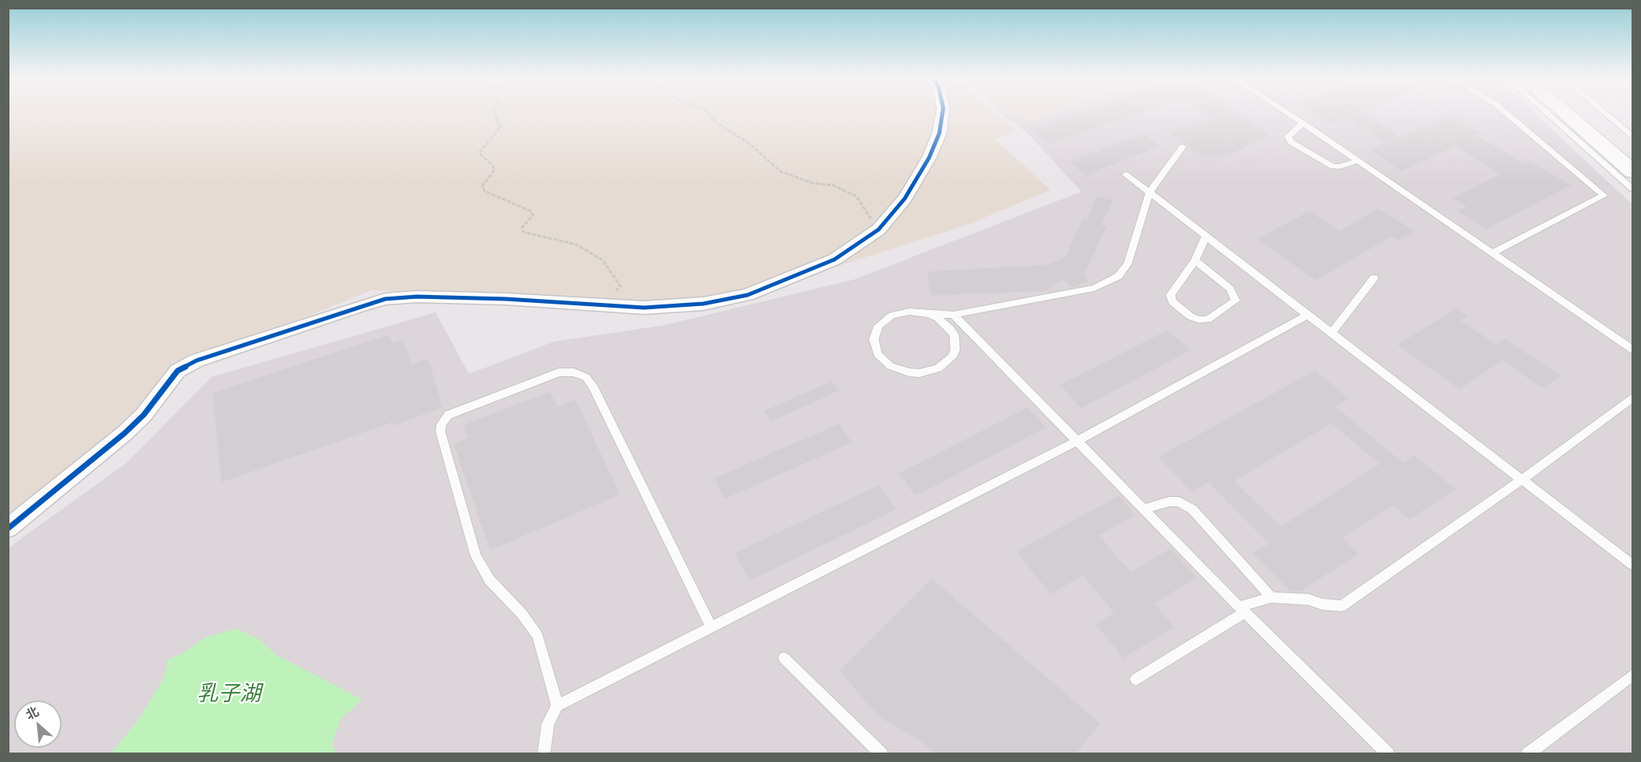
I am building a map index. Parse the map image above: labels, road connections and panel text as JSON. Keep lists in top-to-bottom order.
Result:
{
  "water": ["乳子湖"],
  "north": "top left"
}
